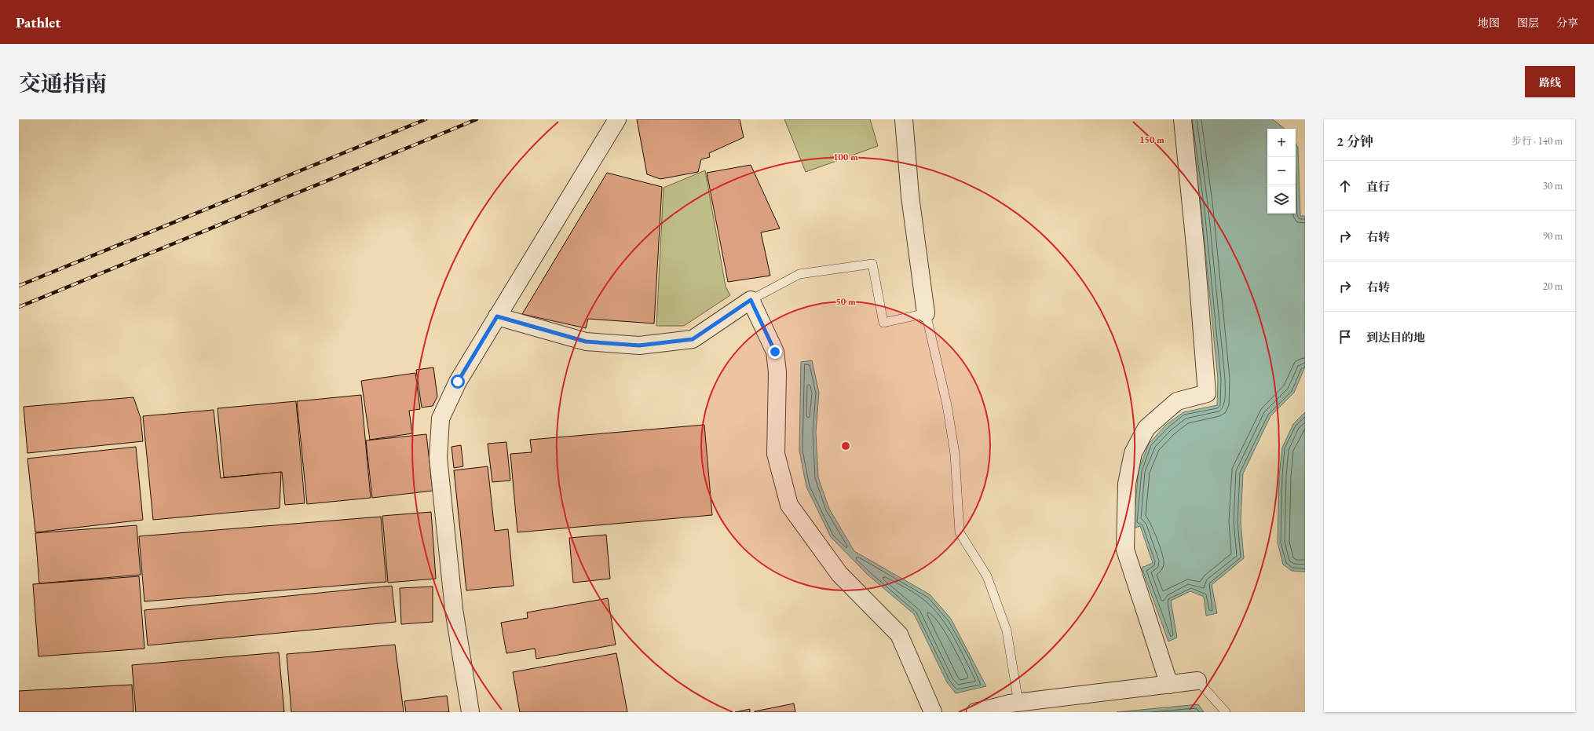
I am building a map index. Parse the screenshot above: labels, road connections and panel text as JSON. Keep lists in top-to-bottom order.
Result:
{
  "page": {
    "header": "Pathlet",
    "nav": ["地图", "图层", "分享"],
    "title": "交通指南",
    "buttons": "路线",
    "heading": ["2 分钟", "步行 · 140 m"],
    "map_buttons": ["+", "−"],
    "list": [
      ["直行", "30 m"],
      ["右转", "90 m"],
      ["右转", "20 m"],
      "到达目的地"
    ]
  },
  "rings": ["150 m", "100 m", "50 m"]
}
